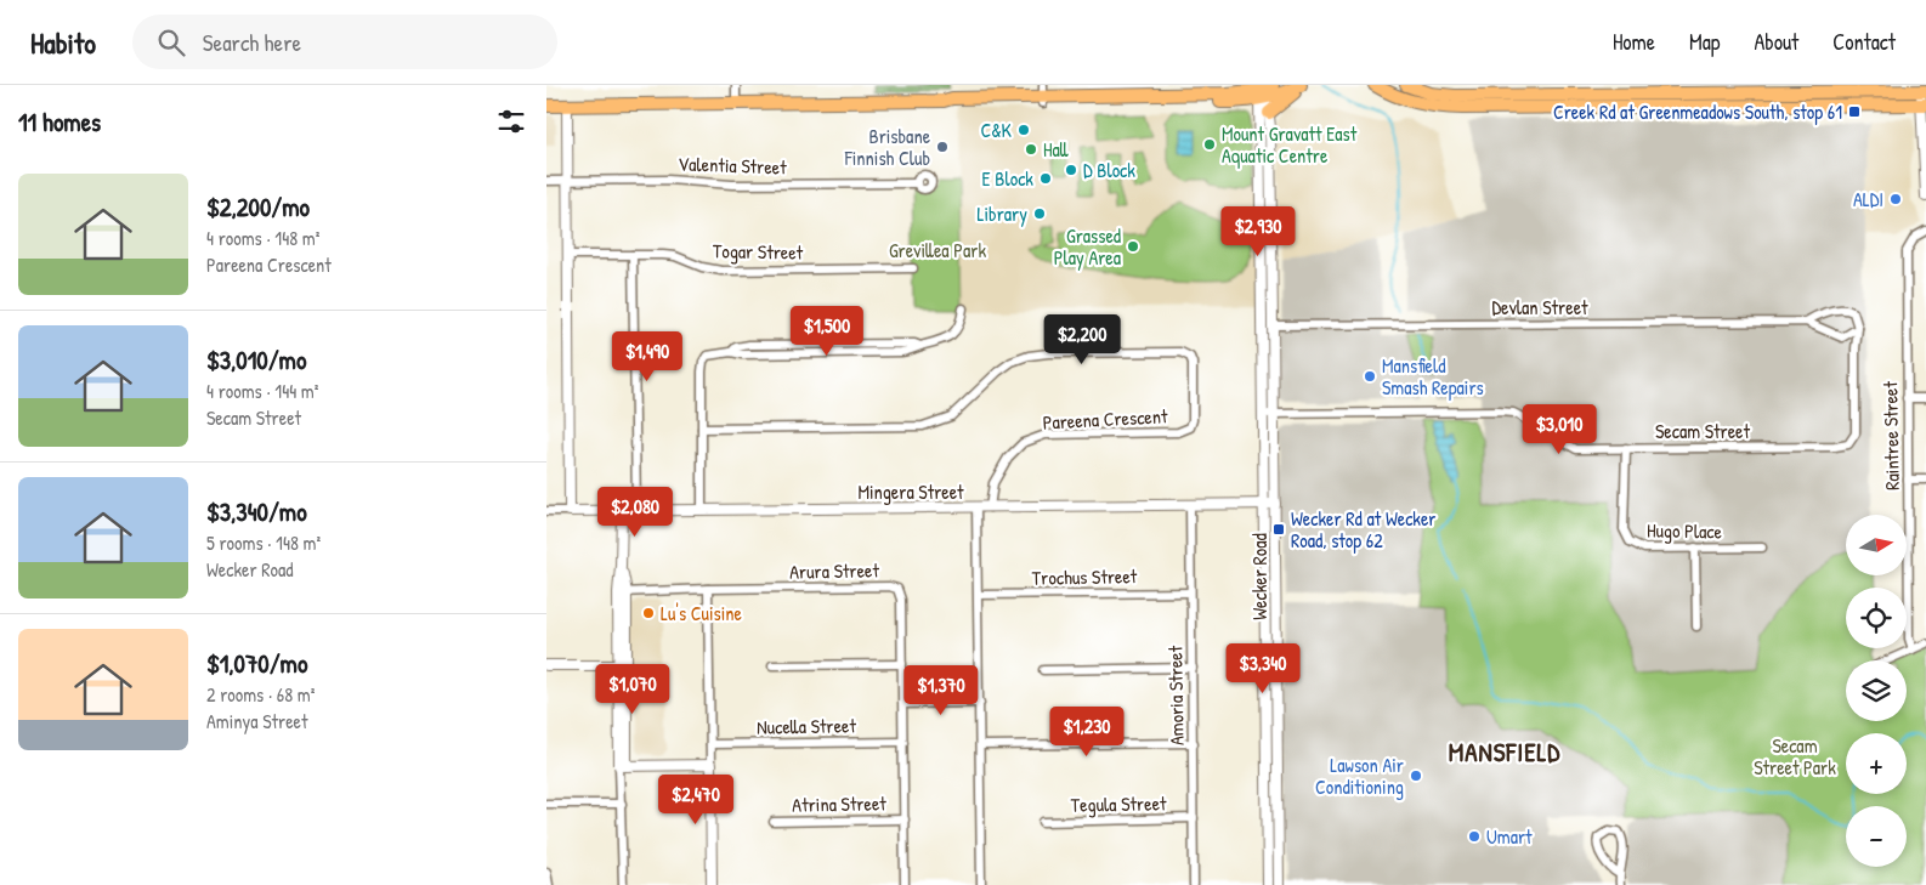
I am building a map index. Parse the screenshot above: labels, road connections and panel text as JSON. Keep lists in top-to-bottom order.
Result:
{
  "streets": {
    "street": [
      "Valentia Street",
      "Togar Street",
      "Devlan Street",
      "Pareena Crescent",
      "Secam Street",
      "Raintree Street",
      "Mingera Street",
      "Hugo Place",
      "Arura Street",
      "Trochus Street",
      "Wecker Road",
      "Amoria Street",
      "Nucella Street",
      "Atrina Street",
      "Tegula Street"
    ]
  },
  "crossings": [
    ["Devlan Street", "Secam Street"],
    ["Devlan Street", "Wecker Road"],
    ["Pareena Crescent", "Mingera Street"],
    ["Secam Street", "Hugo Place"],
    ["Secam Street", "Wecker Road"],
    ["Mingera Street", "Wecker Road"],
    ["Mingera Street", "Amoria Street"],
    ["Arura Street", "Nucella Street"],
    ["Arura Street", "Atrina Street"],
    ["Trochus Street", "Amoria Street"],
    ["Amoria Street", "Tegula Street"]
  ],
  "districts": ["MANSFIELD"],
  "parks": ["Grevillea Park", "Secam Street Park"],
  "places": {
    "transit": ["Creek Rd at Greenmeadows South, stop 61", "Wecker Rd at Wecker Road, stop 62"],
    "other": [
      "C&K",
      "Mount Gravatt East Aquatic Centre",
      "Brisbane Finnish Club",
      "Hall",
      "D Block",
      "E Block",
      "ALDI",
      "Library",
      "Grassed Play Area",
      "Mansfield Smash Repairs",
      "Lu's Cuisine",
      "Lawson Air Conditioning",
      "Umart"
    ]
  },
  "north": "right",
  "page": {
    "header": "Habito",
    "search": "Search here",
    "nav": [
      "Home",
      "Map",
      "About",
      "Contact"
    ],
    "heading": "11 homes",
    "list": [
      {
        "name": "$2,200/mo",
        "note": "4 rooms · 148 m² · Pareena Crescent"
      },
      {
        "name": "$3,010/mo",
        "note": "4 rooms · 144 m² · Secam Street"
      },
      {
        "name": "$3,340/mo",
        "note": "5 rooms · 148 m² · Wecker Road"
      },
      {
        "name": "$1,070/mo",
        "note": "2 rooms · 68 m² · Aminya Street"
      }
    ],
    "price": [
      "$2,930",
      "$1,500",
      "$2,200",
      "$1,490",
      "$3,010",
      "$2,080",
      "$3,340",
      "$1,070",
      "$1,370",
      "$1,230",
      "$2,470"
    ],
    "map_buttons": ["+", "−"]
  }
}
